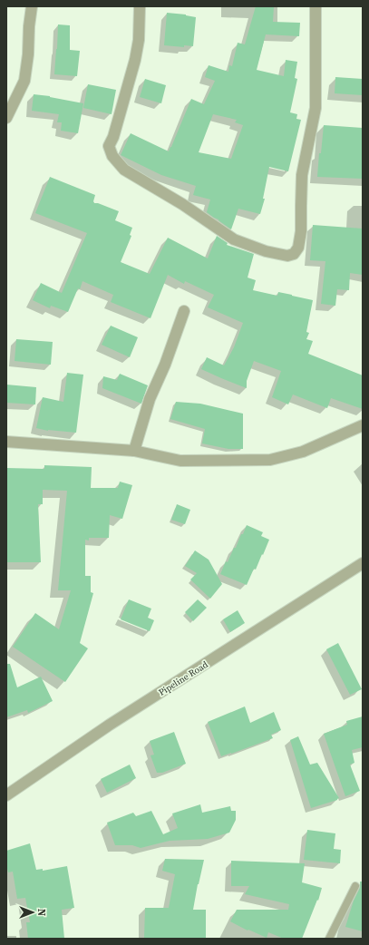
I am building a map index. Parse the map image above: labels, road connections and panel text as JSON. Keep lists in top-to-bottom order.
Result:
{
  "streets": {
    "street": ["Pipeline Road"]
  },
  "north": "right"
}
